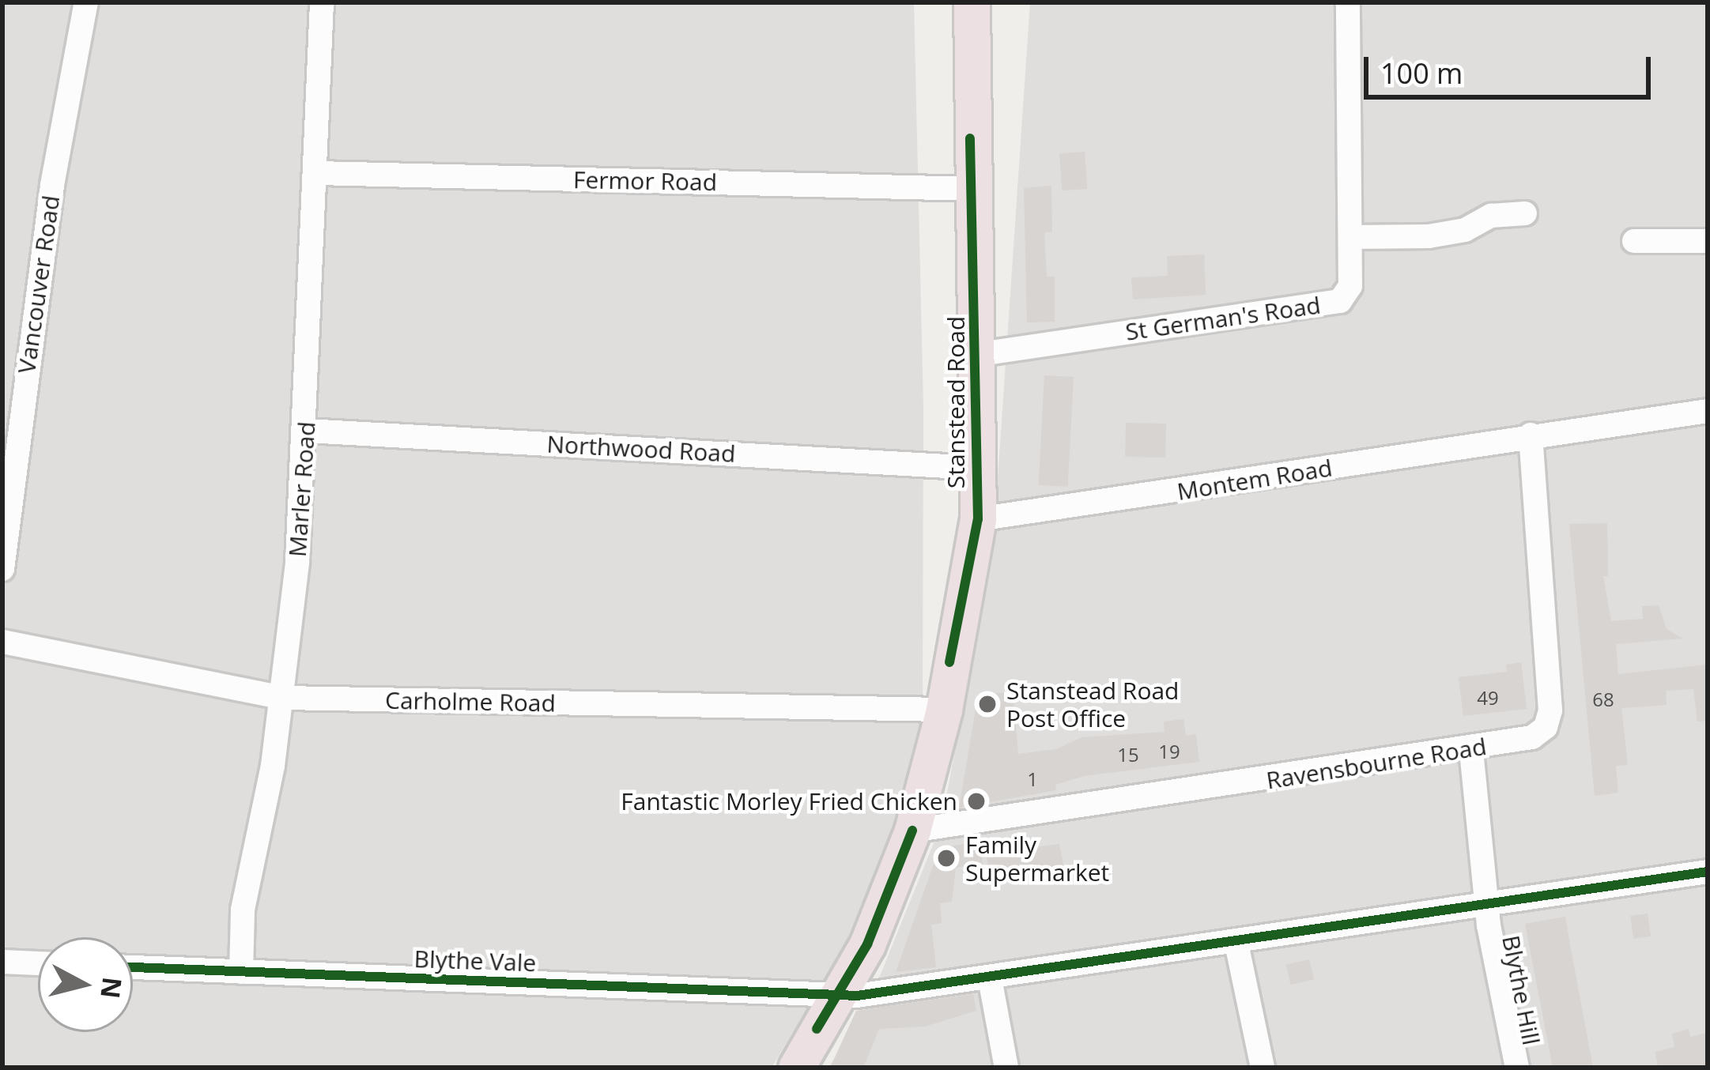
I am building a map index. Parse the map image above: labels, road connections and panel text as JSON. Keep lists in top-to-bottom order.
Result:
{
  "streets": {
    "highway": ["Stanstead Road"],
    "street": [
      "Fermor Road",
      "Vancouver Road",
      "St German's Road",
      "Northwood Road",
      "Montem Road",
      "Marler Road",
      "Carholme Road",
      "Ravensbourne Road",
      "Blythe Vale",
      "Blythe Hill"
    ]
  },
  "crossings": [
    ["Fermor Road", "Stanstead Road"],
    ["Fermor Road", "Marler Road"],
    ["St German's Road", "Stanstead Road"],
    ["Stanstead Road", "Northwood Road"],
    ["Stanstead Road", "Montem Road"],
    ["Stanstead Road", "Carholme Road"],
    ["Stanstead Road", "Ravensbourne Road"],
    ["Stanstead Road", "Blythe Vale"],
    ["Northwood Road", "Marler Road"],
    ["Montem Road", "Ravensbourne Road"],
    ["Marler Road", "Carholme Road"],
    ["Marler Road", "Blythe Vale"],
    ["Ravensbourne Road", "Blythe Hill"],
    ["Blythe Vale", "Blythe Hill"]
  ],
  "places": ["Stanstead Road Post Office", "Fantastic Morley Fried Chicken", "Family Supermarket"],
  "house_numbers": [
    "49",
    "68",
    "19",
    "15",
    "1"
  ],
  "scale_bar": "100 m",
  "north": "right"
}
